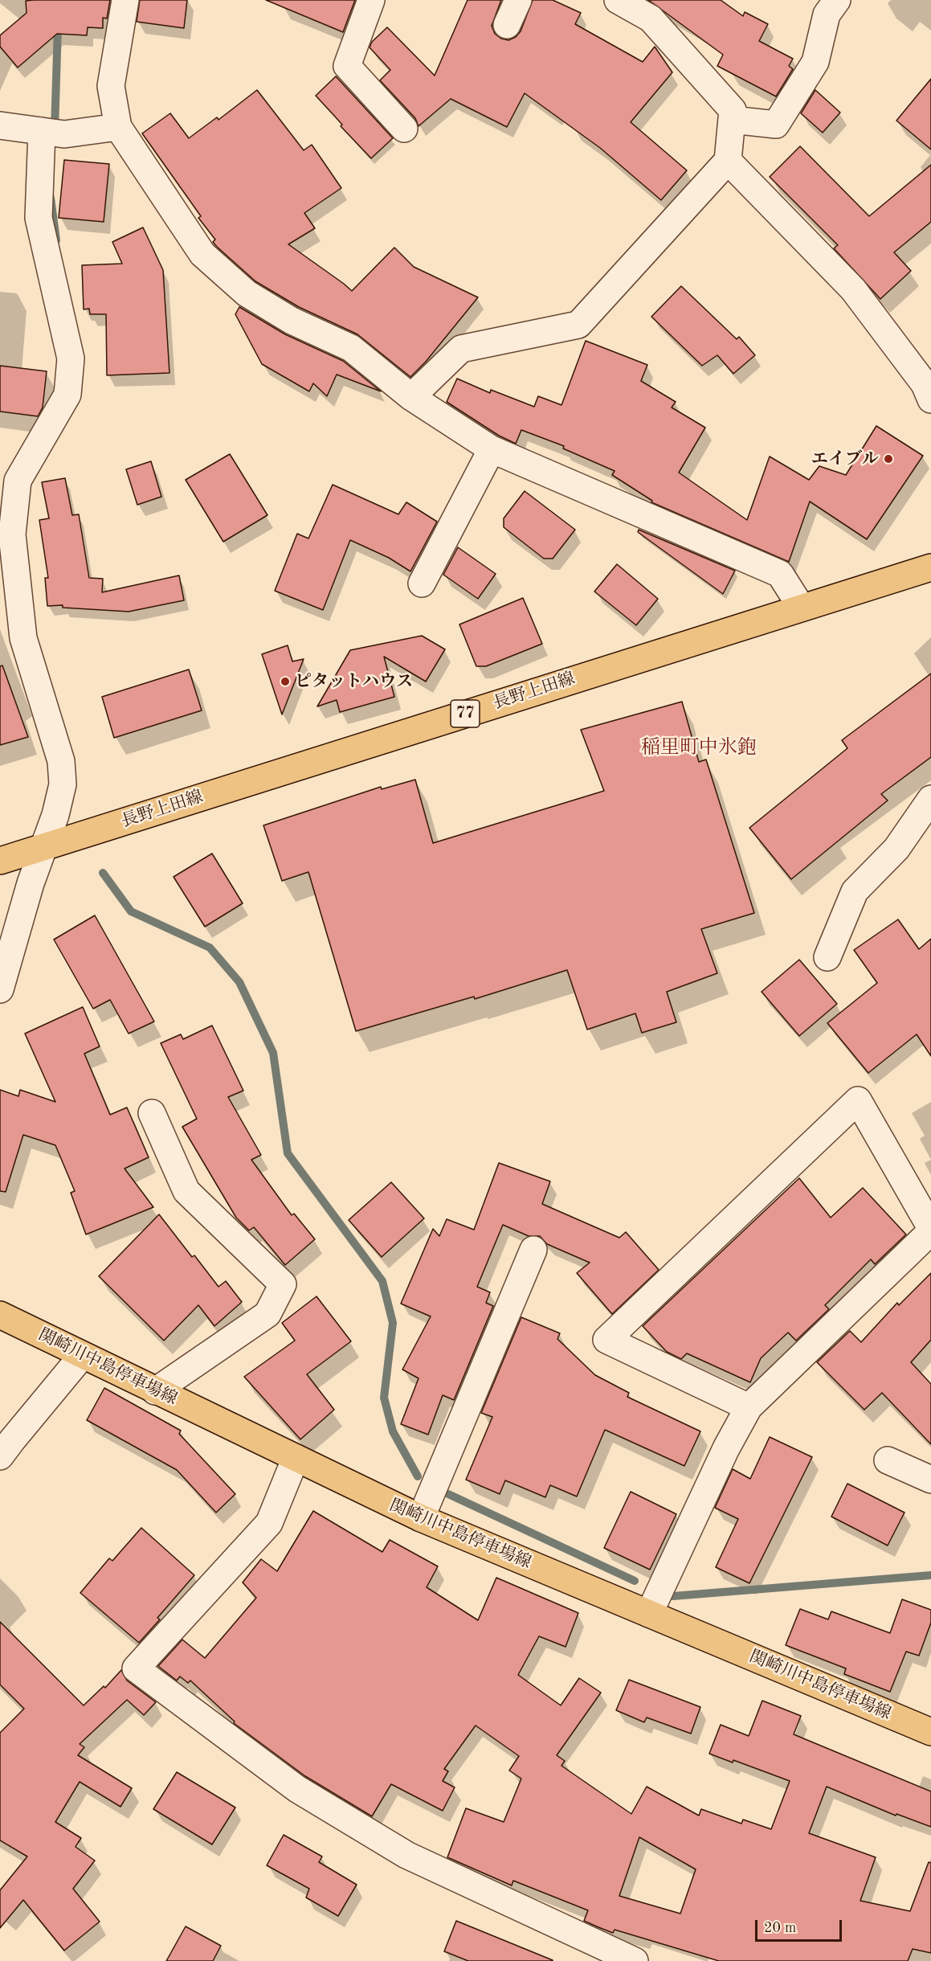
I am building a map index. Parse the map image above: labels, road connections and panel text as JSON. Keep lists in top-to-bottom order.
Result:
{
  "streets": {
    "main road": ["長野上田線", "77", "関崎川中島停車場線"]
  },
  "districts": ["稲里町中氷鉋"],
  "places": ["エイブル", "ピタットハウス"],
  "scale_bar": "20 m"
}
